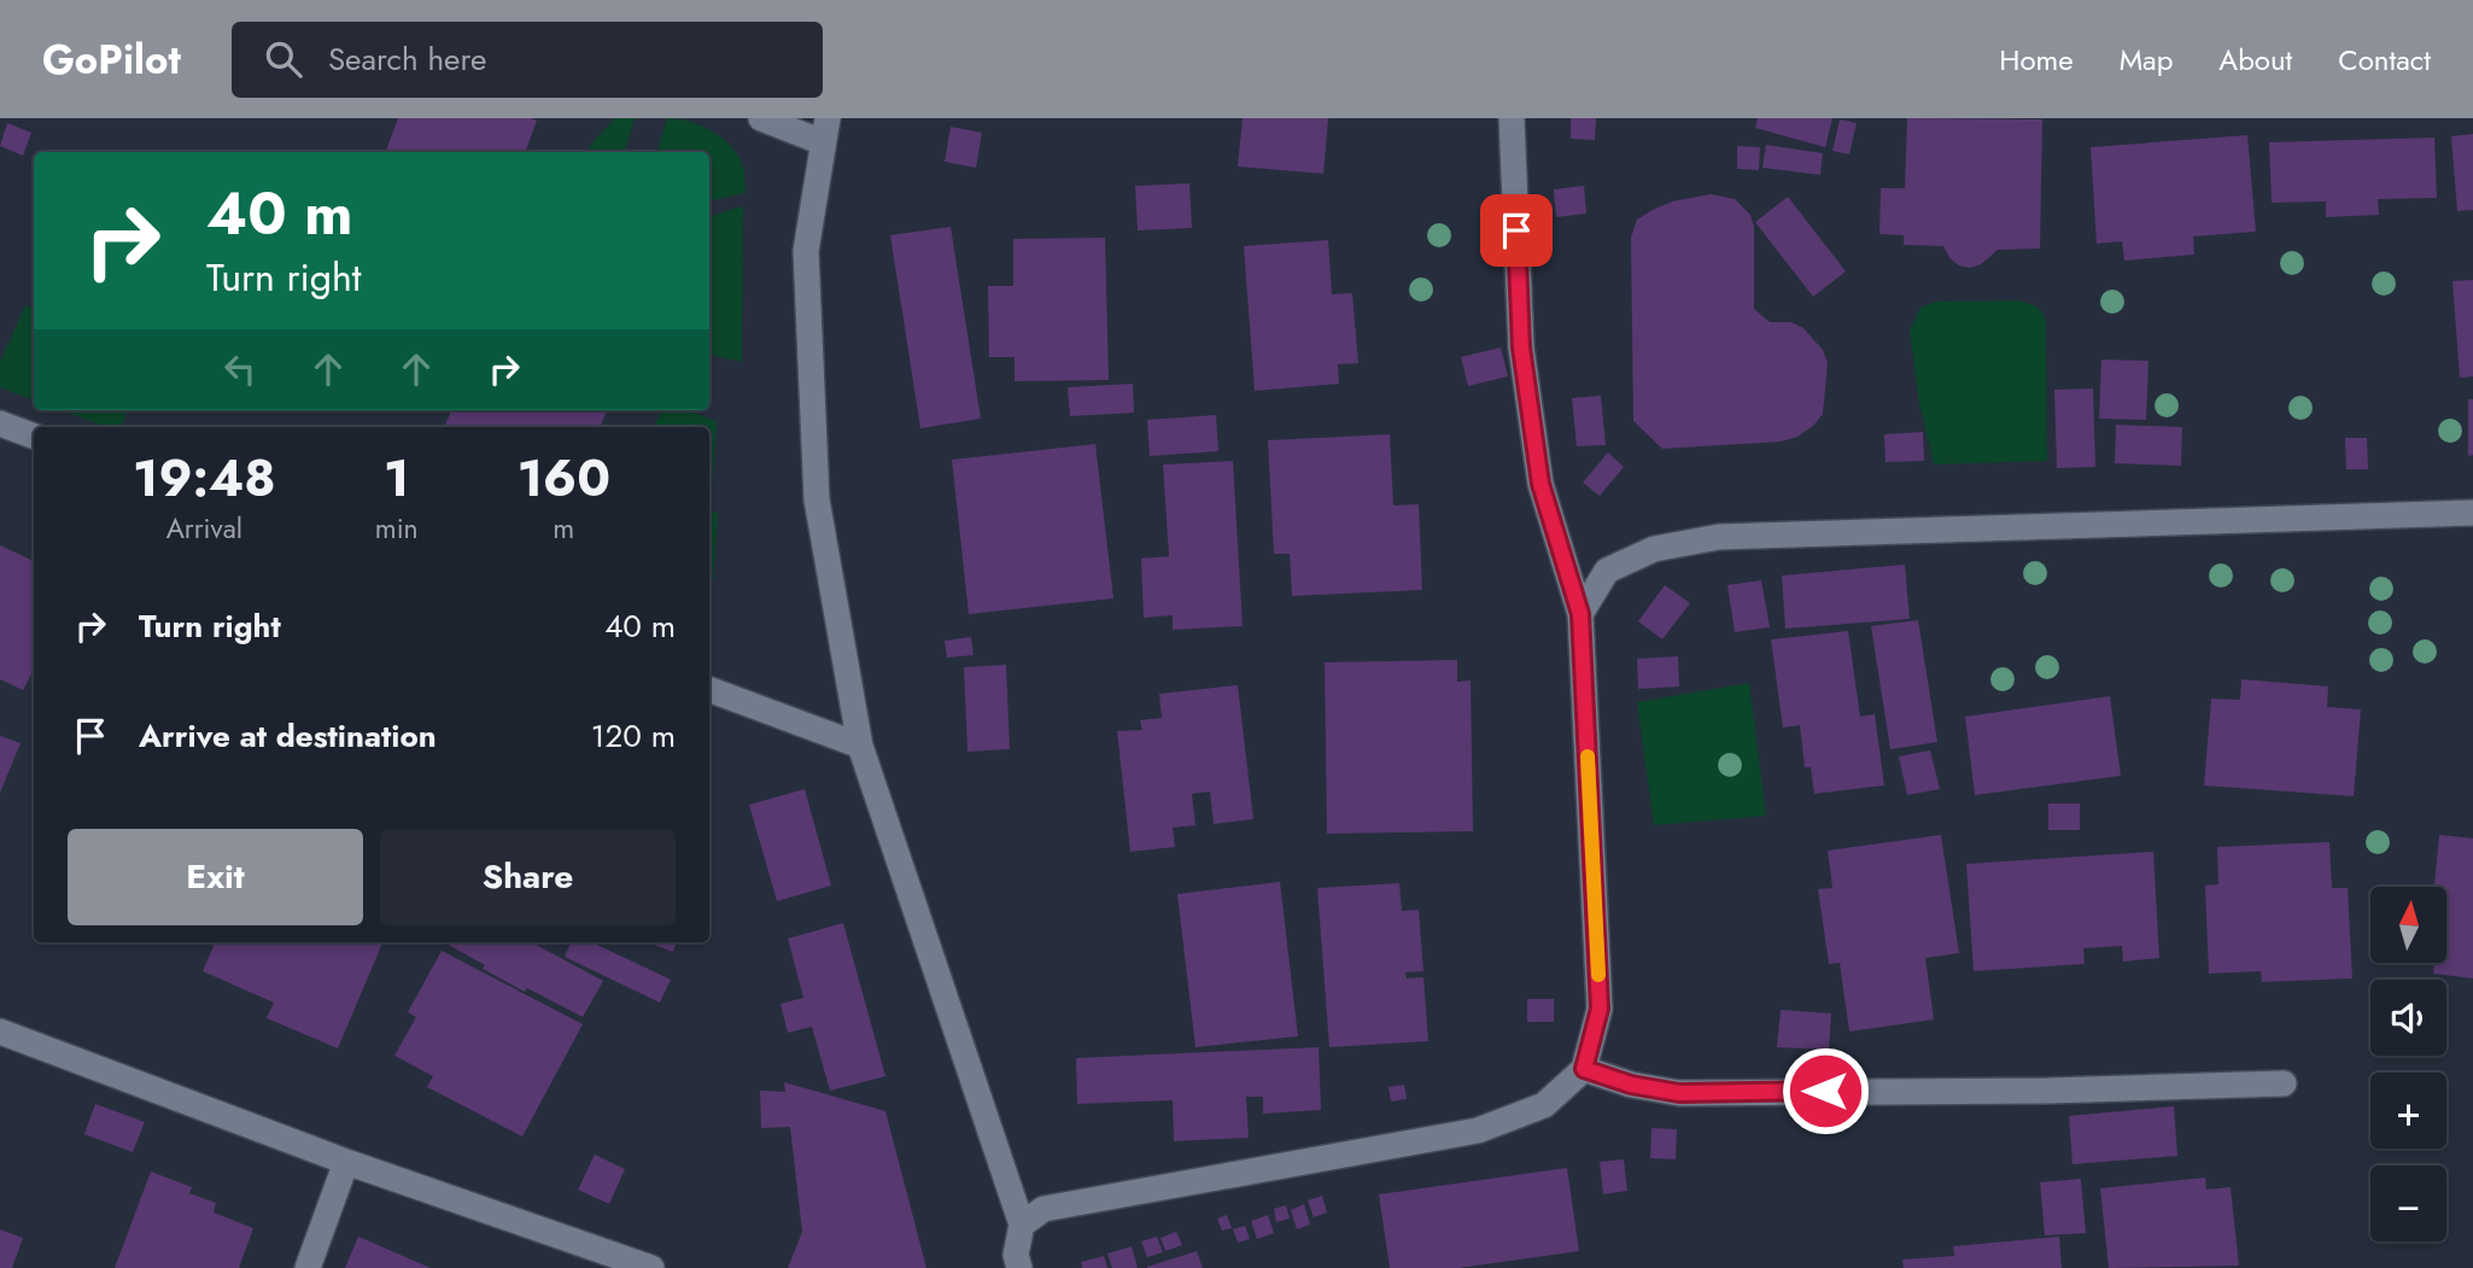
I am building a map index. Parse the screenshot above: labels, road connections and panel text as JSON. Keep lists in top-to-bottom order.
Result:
{
  "north": "top",
  "page": {
    "header": "GoPilot",
    "search": "Search here",
    "nav": [
      "Home",
      "Map",
      "About",
      "Contact"
    ],
    "turn": ["40 m", "Turn right"],
    "eta": [
      "19:48",
      "Arrival",
      "1",
      "min",
      "160",
      "m"
    ],
    "list": [
      {
        "name": "Turn right",
        "value": "40 m"
      },
      {
        "name": "Arrive at destination",
        "value": "120 m"
      }
    ],
    "buttons": ["Exit", "Share"],
    "map_buttons": ["+", "−"]
  }
}
